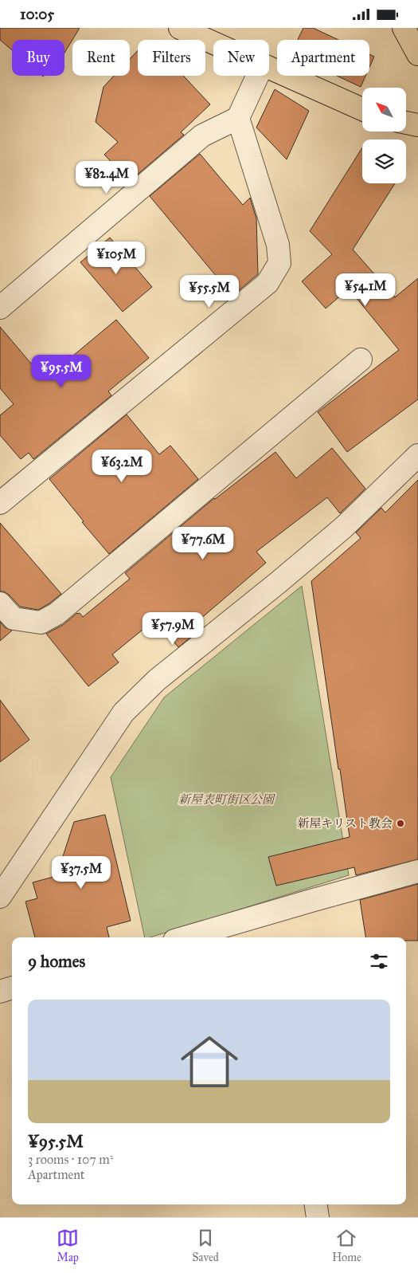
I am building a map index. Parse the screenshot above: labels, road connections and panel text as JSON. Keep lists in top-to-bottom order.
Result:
{
  "parks": ["新屋表町街区公園"],
  "places": ["新屋キリスト教会"],
  "north": "top left",
  "page": {
    "status": "10:05",
    "chip": [
      "Buy",
      "Rent",
      "Filters",
      "New",
      "Apartment"
    ],
    "price": [
      "¥82.4M",
      "¥105M",
      "¥54.1M",
      "¥55.5M",
      "¥95.5M",
      "¥63.2M",
      "¥77.6M",
      "¥57.9M",
      "¥37.5M"
    ],
    "heading": "9 homes",
    "list": [
      {
        "name": "¥95.5M",
        "note": "3 rooms · 107 m² · Apartment"
      }
    ],
    "tabs": ["Map", "Saved", "Home"]
  }
}
